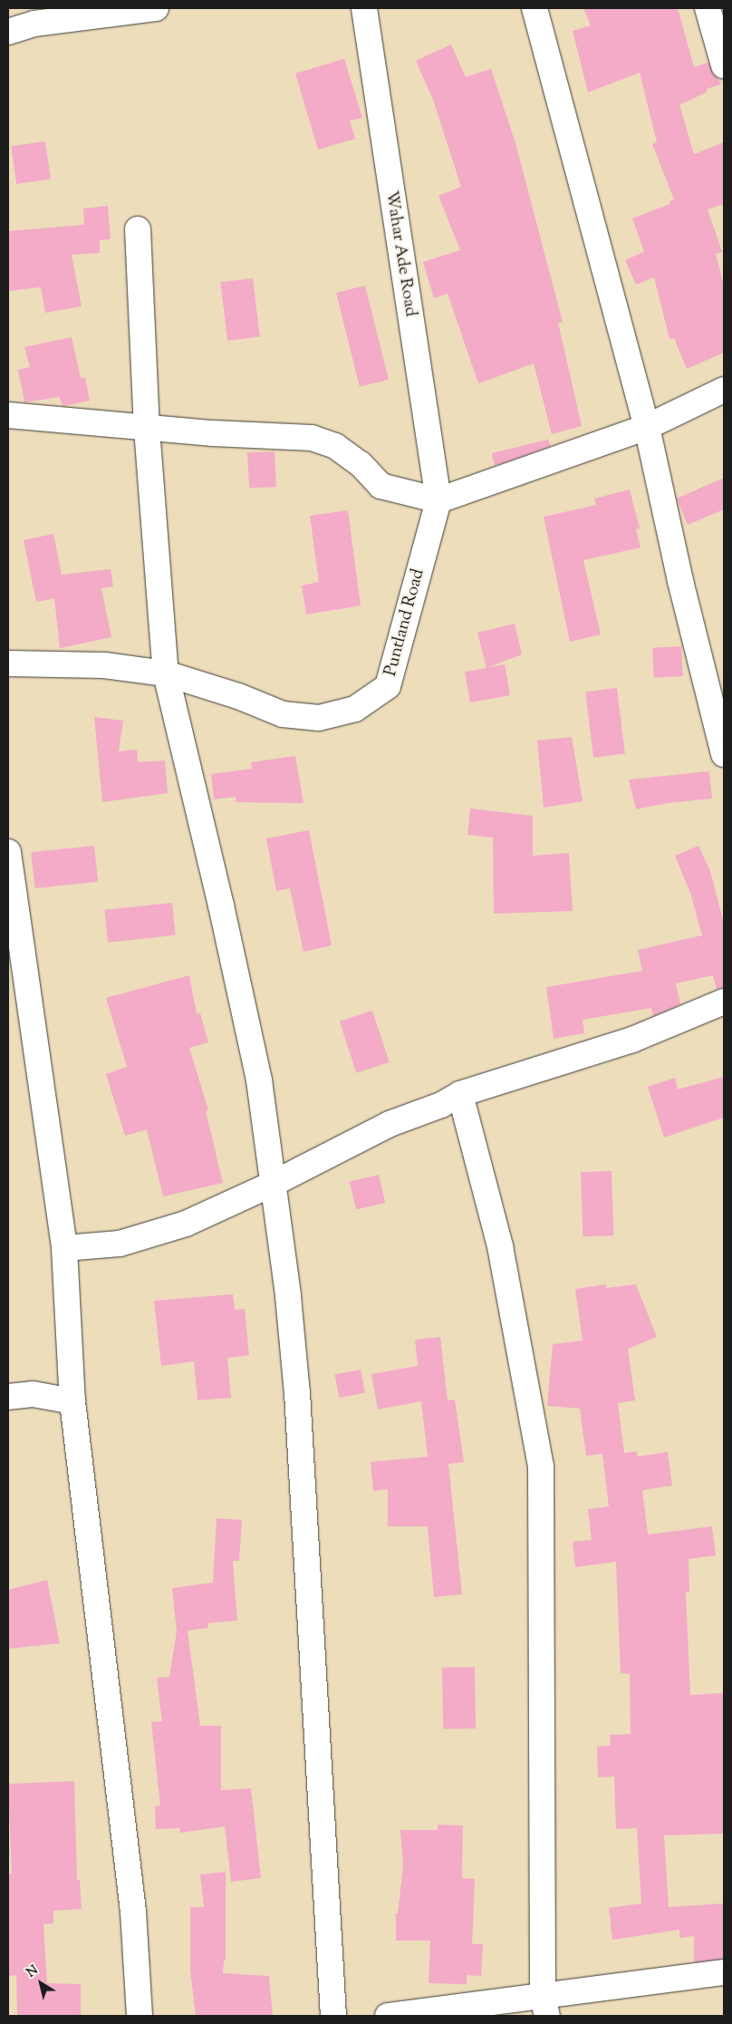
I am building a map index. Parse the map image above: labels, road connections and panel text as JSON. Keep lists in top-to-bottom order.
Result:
{
  "streets": {
    "street": ["Wahar Ade Road", "Puntland Road"]
  },
  "crossings": [
    ["Wahar Ade Road", "Puntland Road"]
  ],
  "north": "top left"
}
